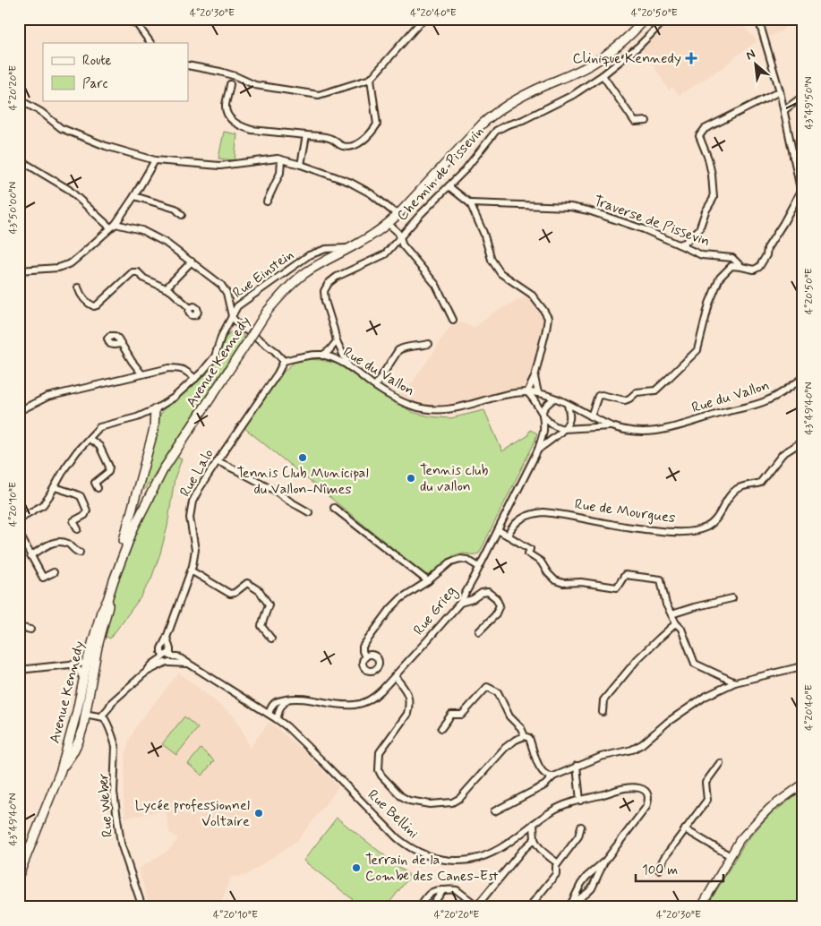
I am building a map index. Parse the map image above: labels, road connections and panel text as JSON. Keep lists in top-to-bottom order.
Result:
{
  "streets": {
    "main road": ["Avenue Kennedy"],
    "street": [
      "Chemin de Pissevin",
      "Traverse de Pissevin",
      "Rue Einstein",
      "Rue du Vallon",
      "Rue Lalo",
      "Rue de Mourgues",
      "Rue Grieg",
      "Rue Weber",
      "Rue Bellini"
    ]
  },
  "crossings": [
    ["Chemin de Pissevin", "Rue du Vallon"],
    ["Rue Einstein", "Avenue Kennedy"],
    ["Rue du Vallon", "Rue Lalo"],
    ["Rue du Vallon", "Rue Grieg"],
    ["Rue Lalo", "Rue Bellini"],
    ["Rue Grieg", "Rue Bellini"]
  ],
  "places": {
    "health": ["Clinique Kennedy"],
    "other": [
      "Tennis Club Municipal du Vallon-Nîmes",
      "Tennis club du vallon",
      "Lycée professionnel Voltaire",
      "Terrain de la Combe des Canes-Est"
    ]
  },
  "legend": ["Route", "Parc"],
  "scale_bar": "100 m",
  "north": "top left",
  "coordinates": [
    "4°20'30\"E",
    "4°20'40\"E",
    "4°20'50\"E",
    "4°20'20\"E",
    "43°49'50\"N",
    "43°50'00\"N",
    "43°49'40\"N",
    "4°20'10\"E"
  ]
}
